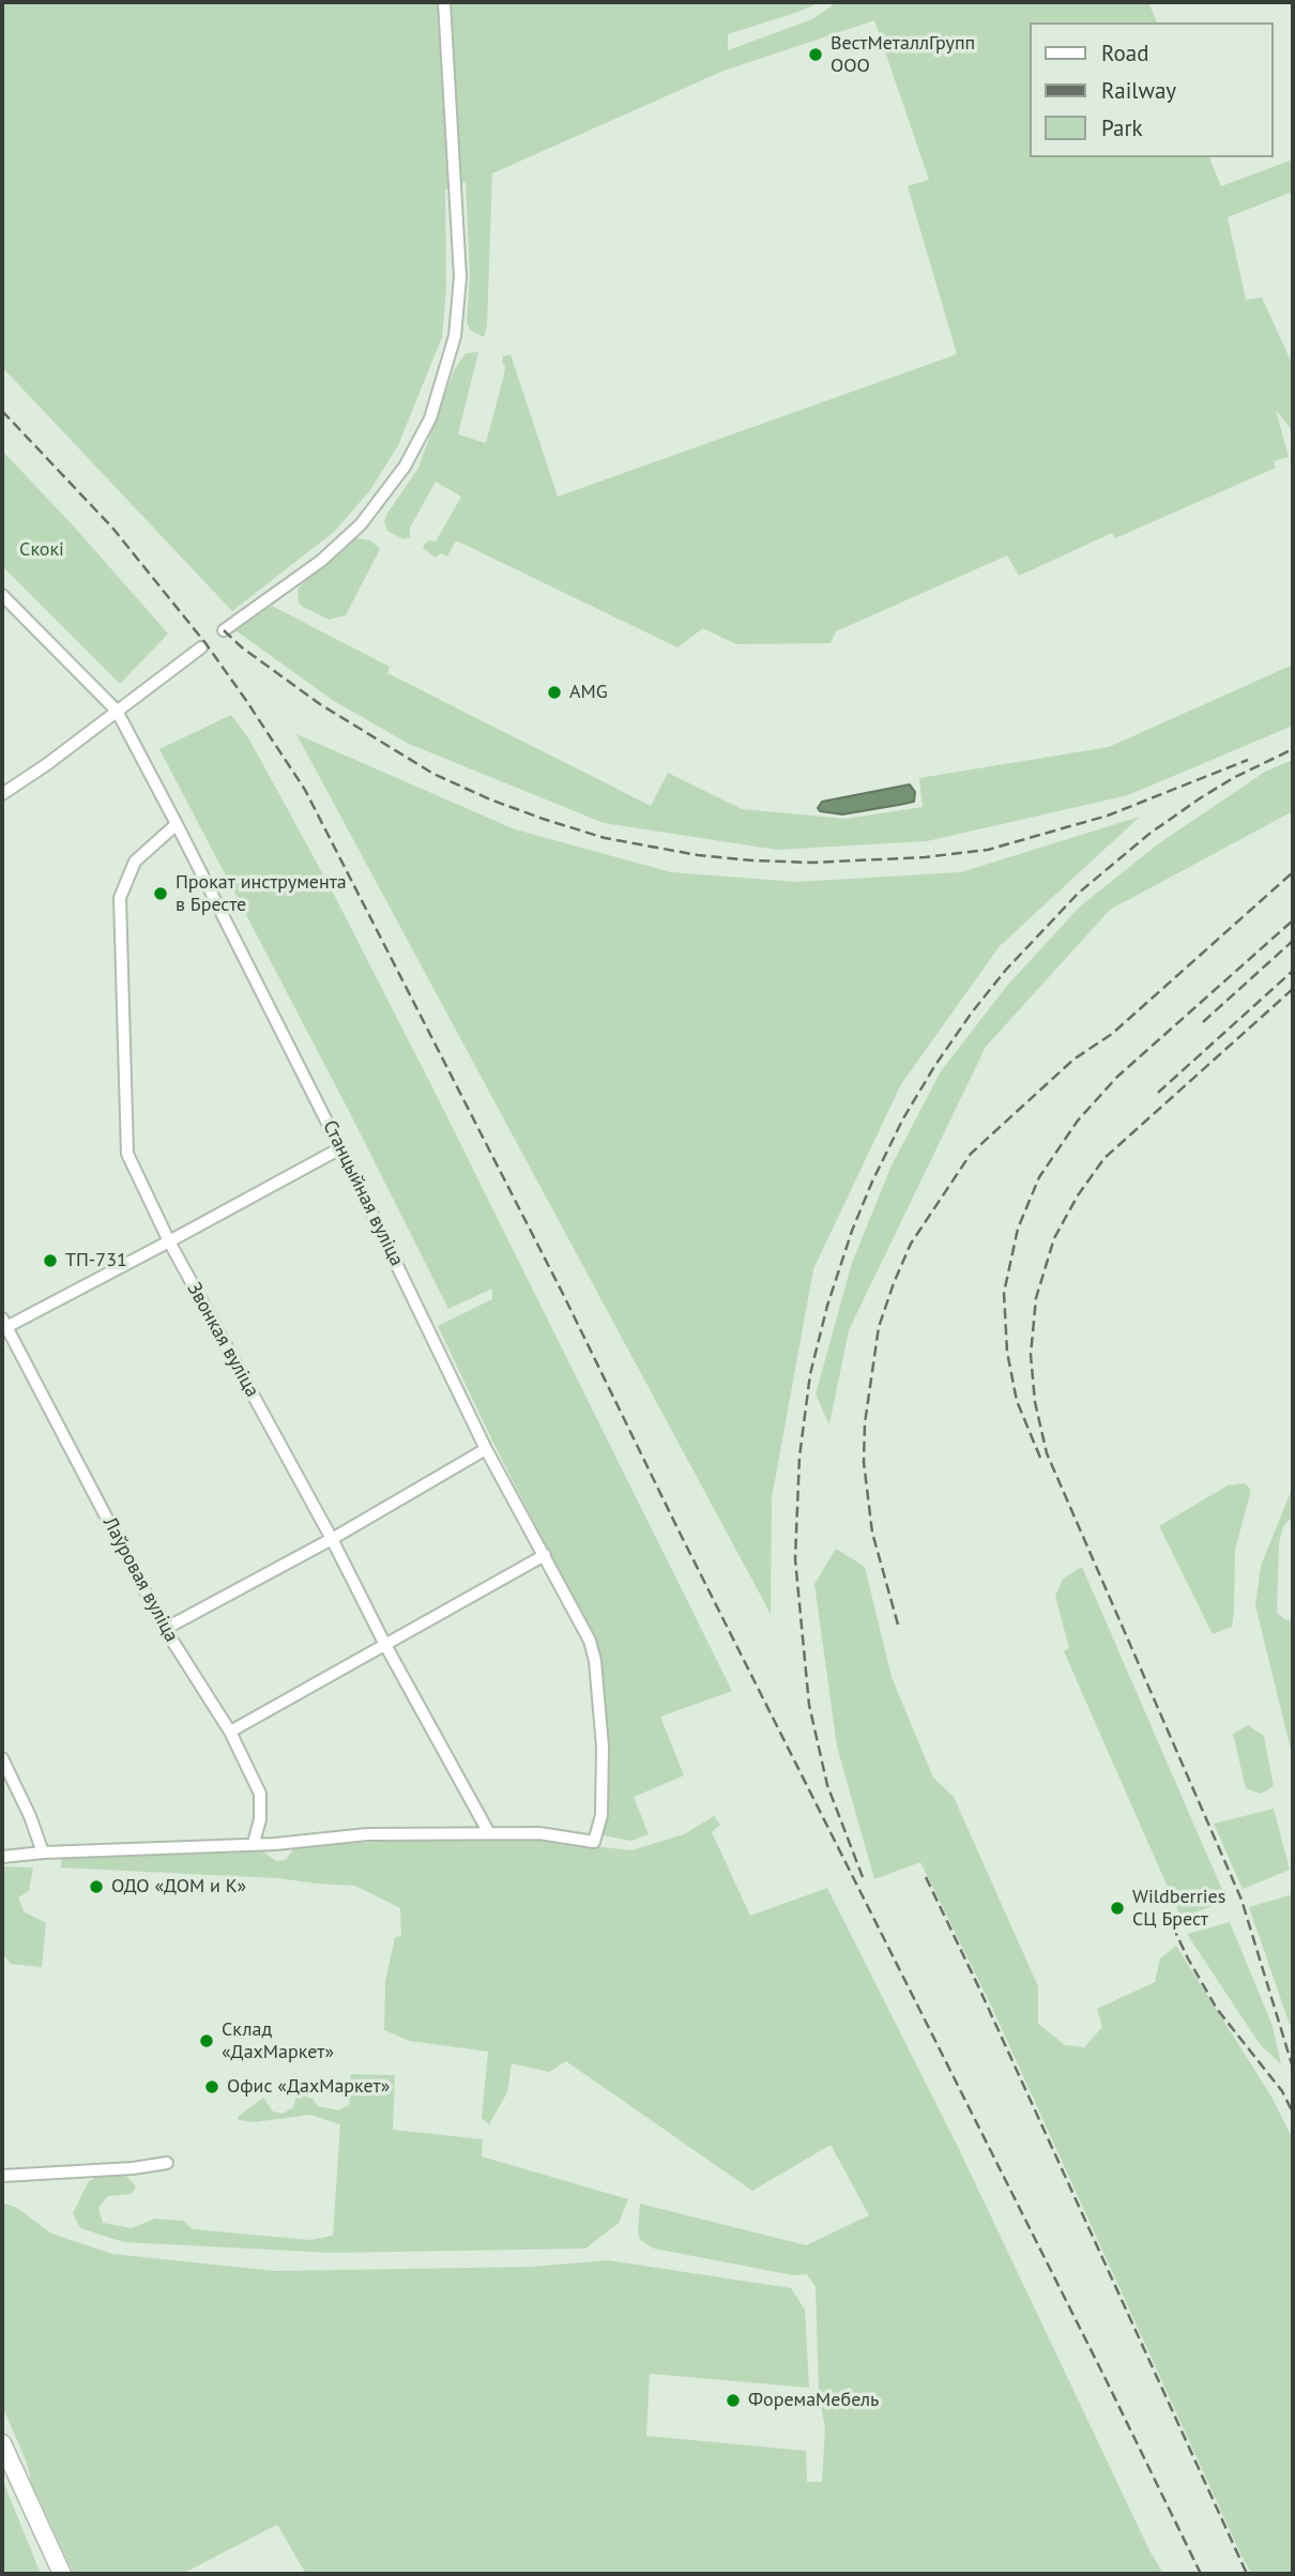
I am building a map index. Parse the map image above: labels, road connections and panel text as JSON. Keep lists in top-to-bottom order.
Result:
{
  "streets": {
    "street": ["Станцыйная вуліца", "Звонкая вуліца", "Лаўровая вуліца"]
  },
  "crossings": [
    ["Станцыйная вуліца", "Звонкая вуліца"]
  ],
  "parks": ["Скокі"],
  "places": [
    "ВестМеталлГрупп ООО",
    "AMG",
    "Прокат инструмента в Бресте",
    "ТП-731",
    "ОДО «ДОМ и К»",
    "Wildberries СЦ Брест",
    "Склад «ДахМаркет»",
    "Офис «ДахМаркет»",
    "ФоремаМебель"
  ],
  "legend": ["Road", "Railway", "Park"]
}
